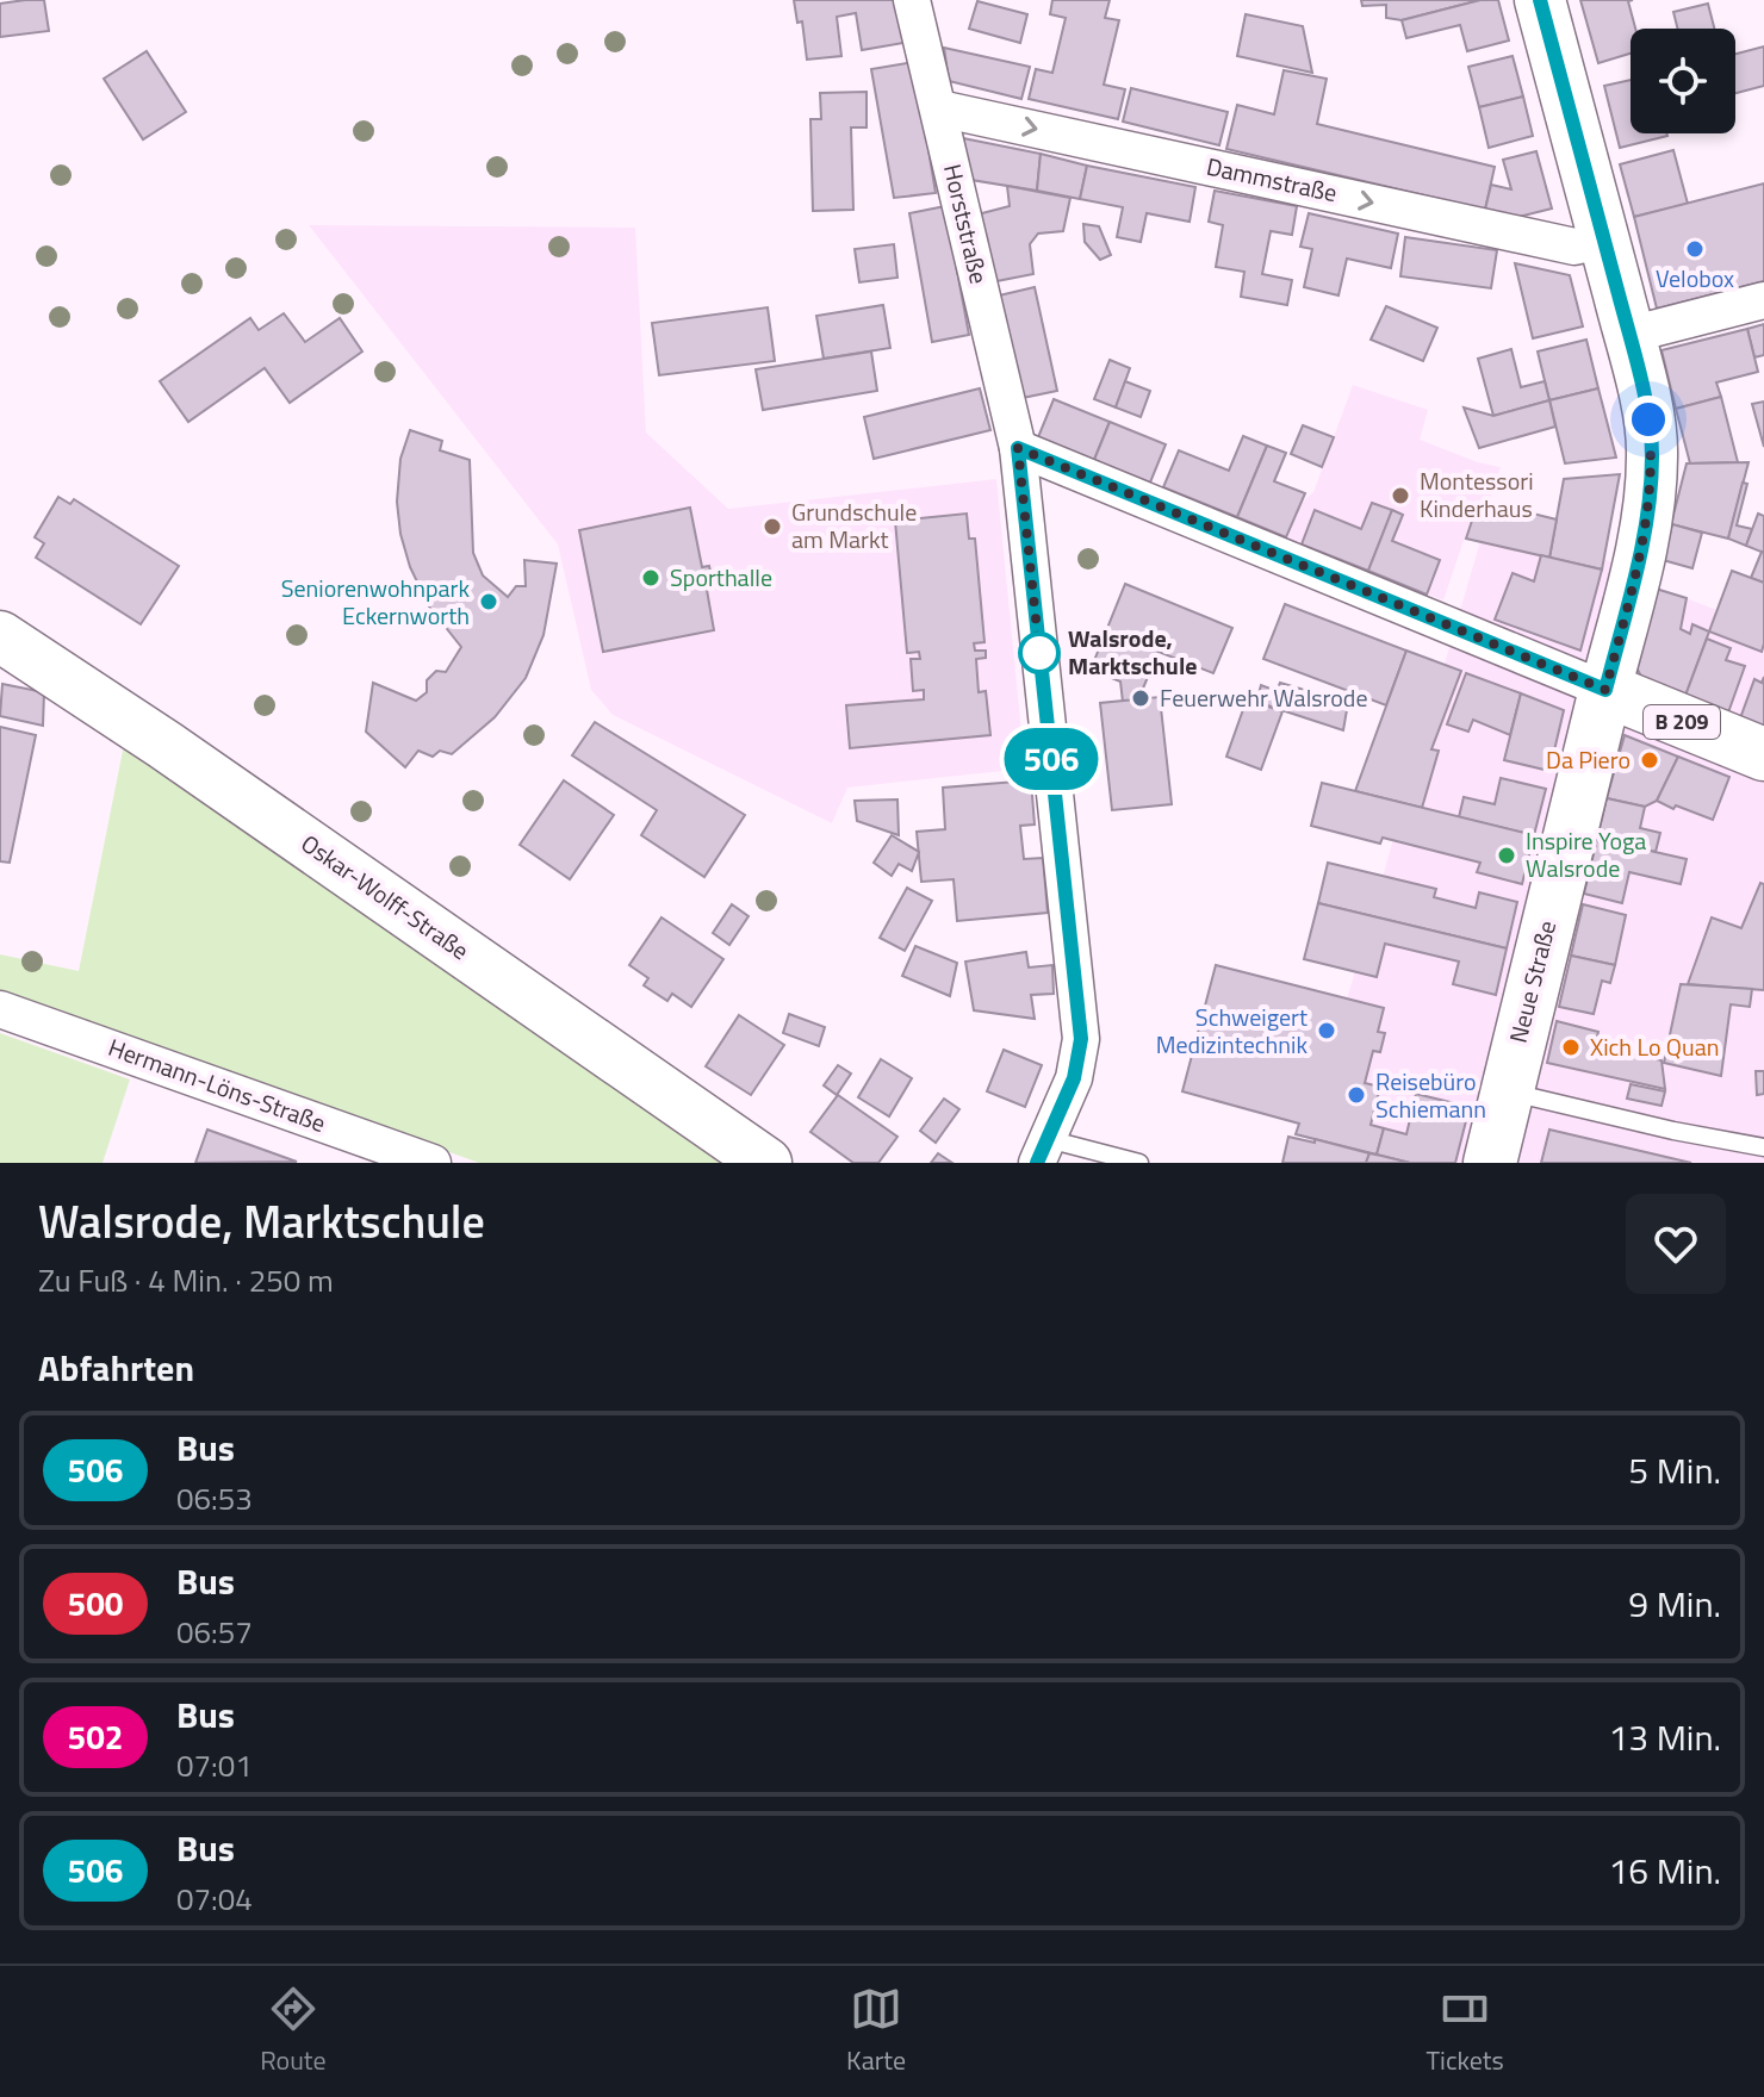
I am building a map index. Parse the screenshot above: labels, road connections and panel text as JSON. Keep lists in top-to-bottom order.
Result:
{
  "streets": {
    "main road": ["B 209", "Neue Straße"],
    "street": [
      "Dammstraße",
      "Horststraße",
      "Oskar-Wolff-Straße",
      "Hermann-Löns-Straße"
    ]
  },
  "crossings": [
    ["Dammstraße", "Horststraße"],
    ["B 209", "Neue Straße"]
  ],
  "one_way": ["Dammstraße"],
  "places": [
    "Velobox",
    "Montessori Kinderhaus",
    "Grundschule am Markt",
    "Sporthalle",
    "Seniorenwohnpark Eckernworth",
    "Walsrode, Marktschule",
    "Feuerwehr Walsrode",
    "Da Piero",
    "Inspire Yoga Walsrode",
    "Schweigert Medizintechnik",
    "Xich Lo Quan",
    "Reisebüro Schiemann"
  ],
  "lines": ["bus line 506"],
  "page": {
    "on_map": "506",
    "heading": [
      ["Walsrode, Marktschule", "Zu Fuß · 4 Min. · 250 m"],
      "Abfahrten"
    ],
    "list": [
      {
        "mark": "506",
        "name": "Bus",
        "note": "06:53",
        "value": "5 Min."
      },
      {
        "mark": "500",
        "name": "Bus",
        "note": "06:57",
        "value": "9 Min."
      },
      {
        "mark": "502",
        "name": "Bus",
        "note": "07:01",
        "value": "13 Min."
      },
      {
        "mark": "506",
        "name": "Bus",
        "note": "07:04",
        "value": "16 Min."
      }
    ],
    "tabs": ["Route", "Karte", "Tickets"]
  }
}
